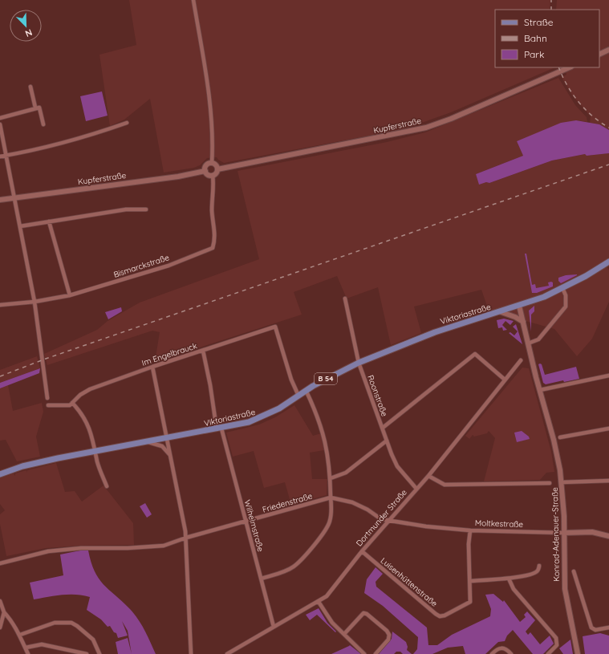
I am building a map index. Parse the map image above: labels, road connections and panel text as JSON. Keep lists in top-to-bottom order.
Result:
{
  "streets": {
    "main road": ["Viktoriastraße", "B 54"],
    "street": [
      "Kupferstraße",
      "Bismarckstraße",
      "Im Engelbrauck",
      "Roonstraße",
      "Friedenstraße",
      "Dortmunder Straße",
      "Moltkestraße",
      "Wilhelmstraße",
      "Konrad-Adenauer-Straße",
      "Luisenhüttenstraße"
    ]
  },
  "crossings": [
    ["Kupferstraße", "Bismarckstraße"],
    ["Viktoriastraße", "Im Engelbrauck"],
    ["Viktoriastraße", "B 54"],
    ["Viktoriastraße", "Roonstraße"],
    ["Viktoriastraße", "Wilhelmstraße"],
    ["Viktoriastraße", "Konrad-Adenauer-Straße"],
    ["Im Engelbrauck", "Wilhelmstraße"],
    ["B 54", "Konrad-Adenauer-Straße"],
    ["Roonstraße", "Dortmunder Straße"],
    ["Friedenstraße", "Dortmunder Straße"],
    ["Friedenstraße", "Moltkestraße"],
    ["Friedenstraße", "Wilhelmstraße"],
    ["Dortmunder Straße", "Moltkestraße"],
    ["Dortmunder Straße", "Wilhelmstraße"],
    ["Dortmunder Straße", "Luisenhüttenstraße"],
    ["Moltkestraße", "Konrad-Adenauer-Straße"],
    ["Moltkestraße", "Luisenhüttenstraße"]
  ],
  "legend": ["Straße", "Bahn", "Park"],
  "north": "bottom right"
}
